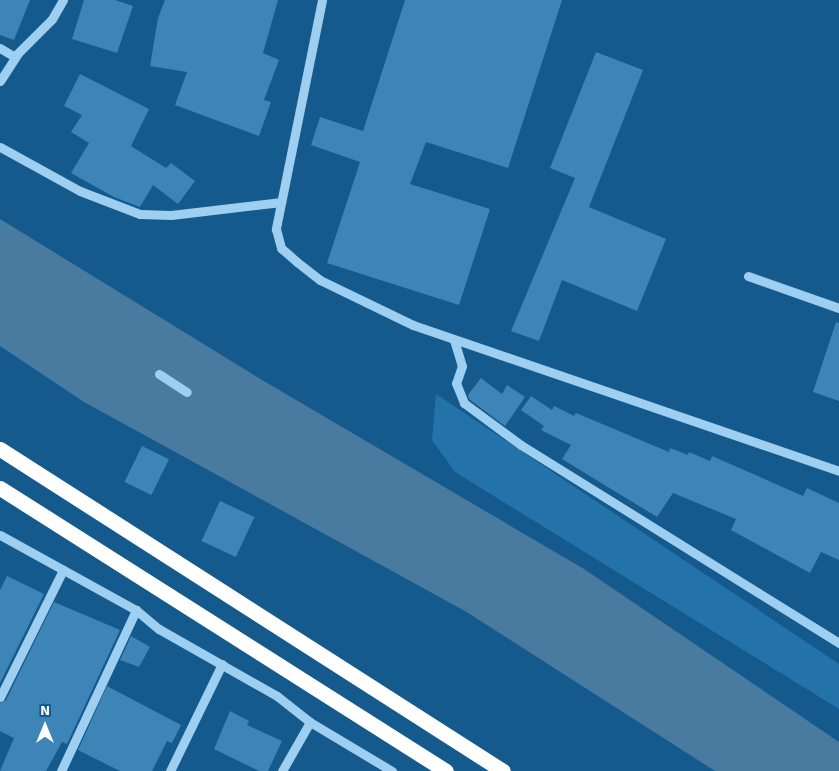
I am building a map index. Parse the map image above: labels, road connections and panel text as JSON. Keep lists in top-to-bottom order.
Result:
{
  "north": "top"
}
